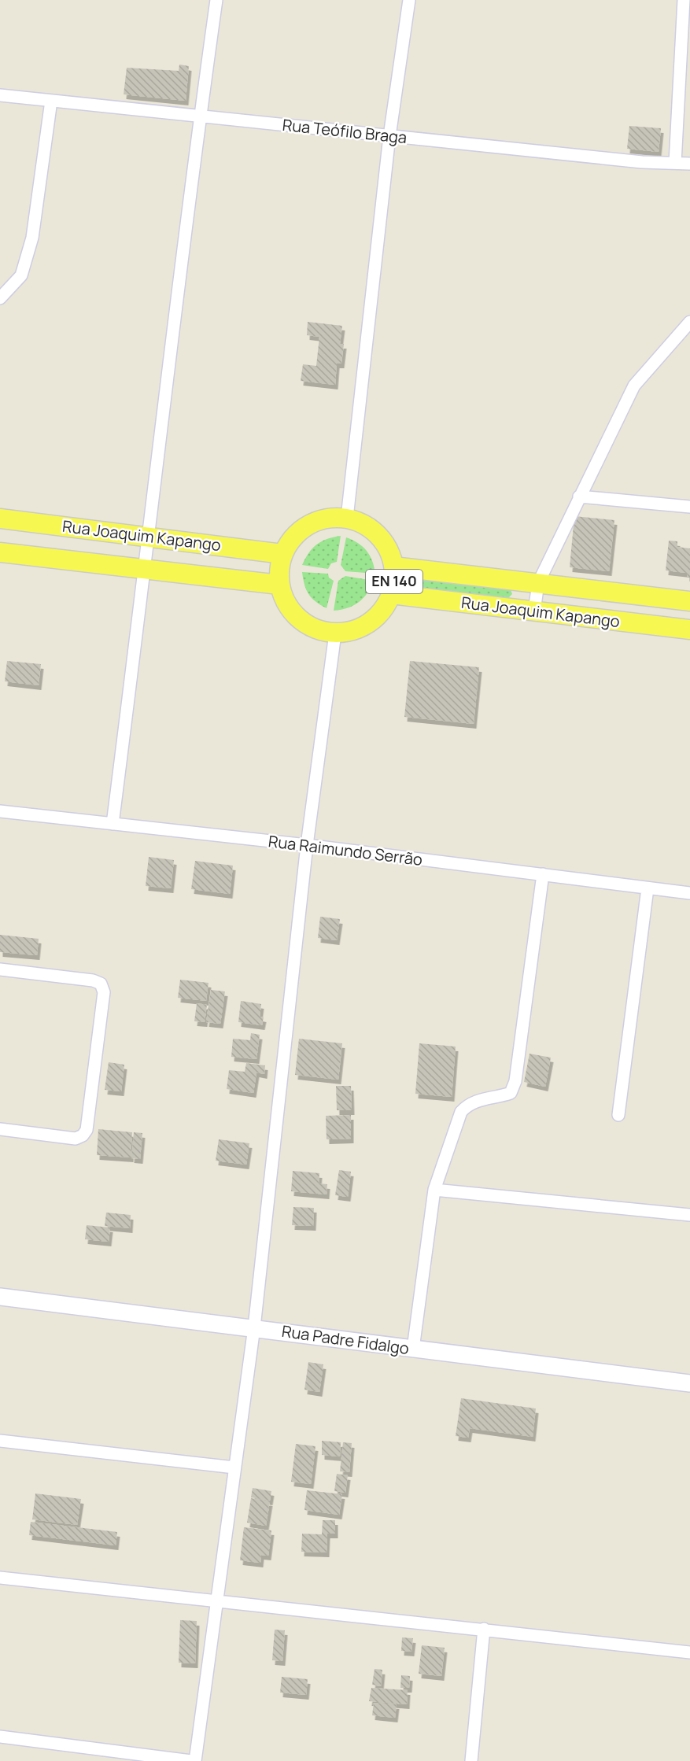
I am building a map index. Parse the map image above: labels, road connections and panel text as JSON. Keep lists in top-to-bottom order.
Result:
{
  "streets": {
    "main road": ["Rua Joaquim Kapango", "EN 140"],
    "street": ["Rua Teófilo Braga", "Rua Raimundo Serrão", "Rua Padre Fidalgo"]
  },
  "crossings": [
    ["Rua Joaquim Kapango", "EN 140"]
  ]
}
